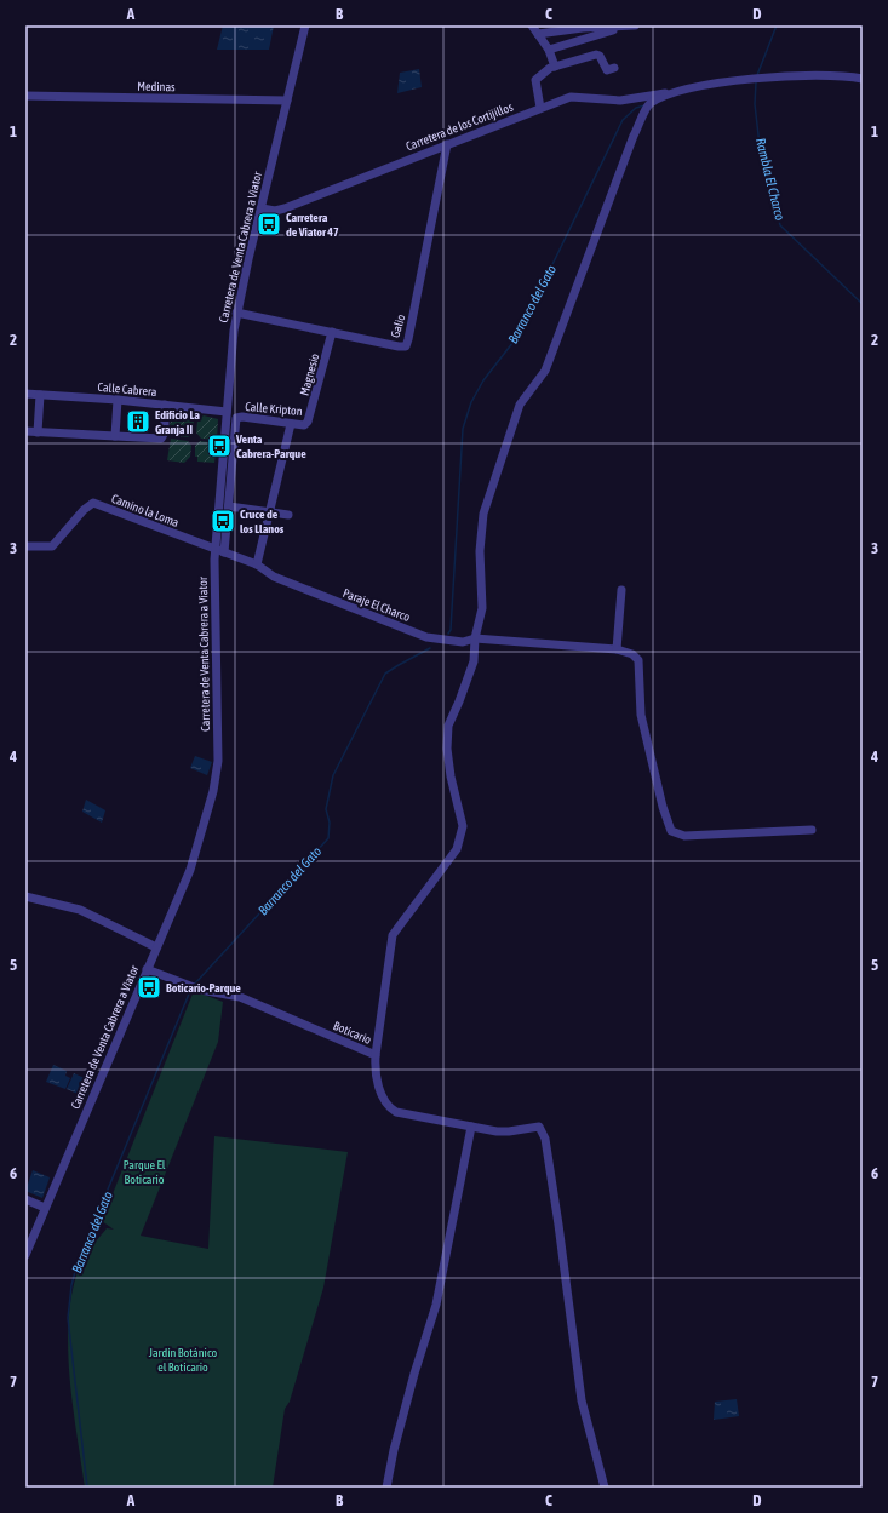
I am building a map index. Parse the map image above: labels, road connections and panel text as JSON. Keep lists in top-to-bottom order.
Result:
{
  "streets": {
    "street": [
      "Medinas",
      "Carretera de los Cortijillos",
      "Carretera de Venta Cabrera a Viator",
      "Galio",
      "Magnesio",
      "Calle Cabrera",
      "Calle Kripton",
      "Camino la Loma",
      "Paraje El Charco",
      "Boticario"
    ]
  },
  "crossings": [
    ["Medinas", "Carretera de Venta Cabrera a Viator"],
    ["Carretera de los Cortijillos", "Carretera de Venta Cabrera a Viator"],
    ["Carretera de los Cortijillos", "Galio"],
    ["Carretera de Venta Cabrera a Viator", "Galio"],
    ["Carretera de Venta Cabrera a Viator", "Calle Cabrera"],
    ["Carretera de Venta Cabrera a Viator", "Camino la Loma"],
    ["Carretera de Venta Cabrera a Viator", "Paraje El Charco"],
    ["Carretera de Venta Cabrera a Viator", "Boticario"],
    ["Galio", "Magnesio"],
    ["Magnesio", "Calle Kripton"],
    ["Camino la Loma", "Paraje El Charco"]
  ],
  "water": ["Rambla El Charco", "Barranco del Gato"],
  "parks": ["Parque El Boticario", "Jardín Botánico el Boticario"],
  "places": {
    "bus stop": [
      "Carretera de Viator 47",
      "Venta Cabrera-Parque",
      "Cruce de los Llanos",
      "Boticario-Parque"
    ],
    "building": ["Edificio La Granja II"]
  },
  "grid": {
    "columns": [
      "A",
      "B",
      "C",
      "D"
    ],
    "rows": [
      "1",
      "2",
      "3",
      "4",
      "5",
      "6",
      "7"
    ]
  }
}
